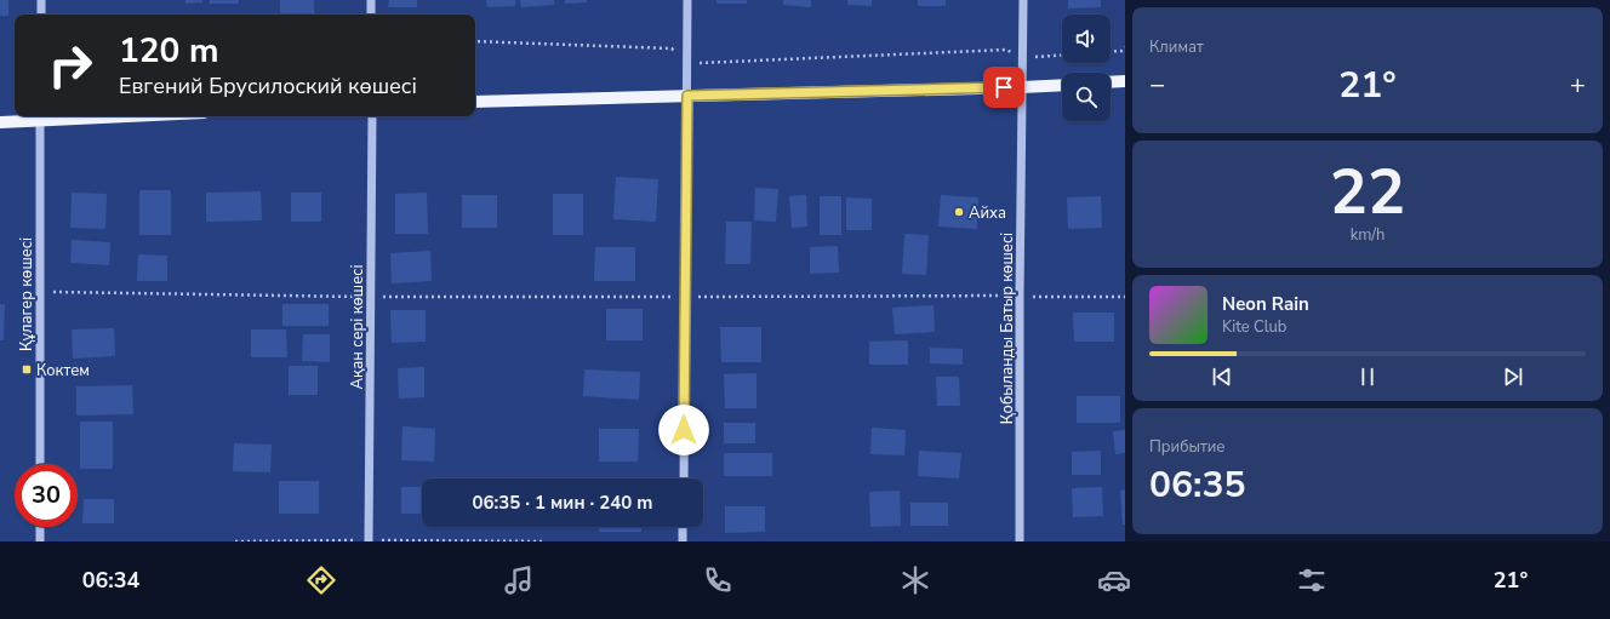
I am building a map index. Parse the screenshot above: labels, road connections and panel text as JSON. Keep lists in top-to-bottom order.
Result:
{
  "streets": {
    "street": ["Құлагер көшесі", "Ақан сері көшесі", "Қобыланды Батыр көшесі"]
  },
  "places": {
    "other": ["Айха"],
    "transit": ["Коктем"]
  },
  "page": {
    "tile": [
      "Климат",
      ["22", "km/h"],
      ["Прибытие", "06:35"]
    ],
    "turn": ["120 m", "Евгений Брусилоский көшесі"],
    "heat": ["−", "21°", "+"],
    "song": ["Neon Rain", "Kite Club"],
    "limit": "30",
    "trip": "06:35 · 1 мин · 240 m",
    "tabs": ["06:34", "21°"]
  }
}
